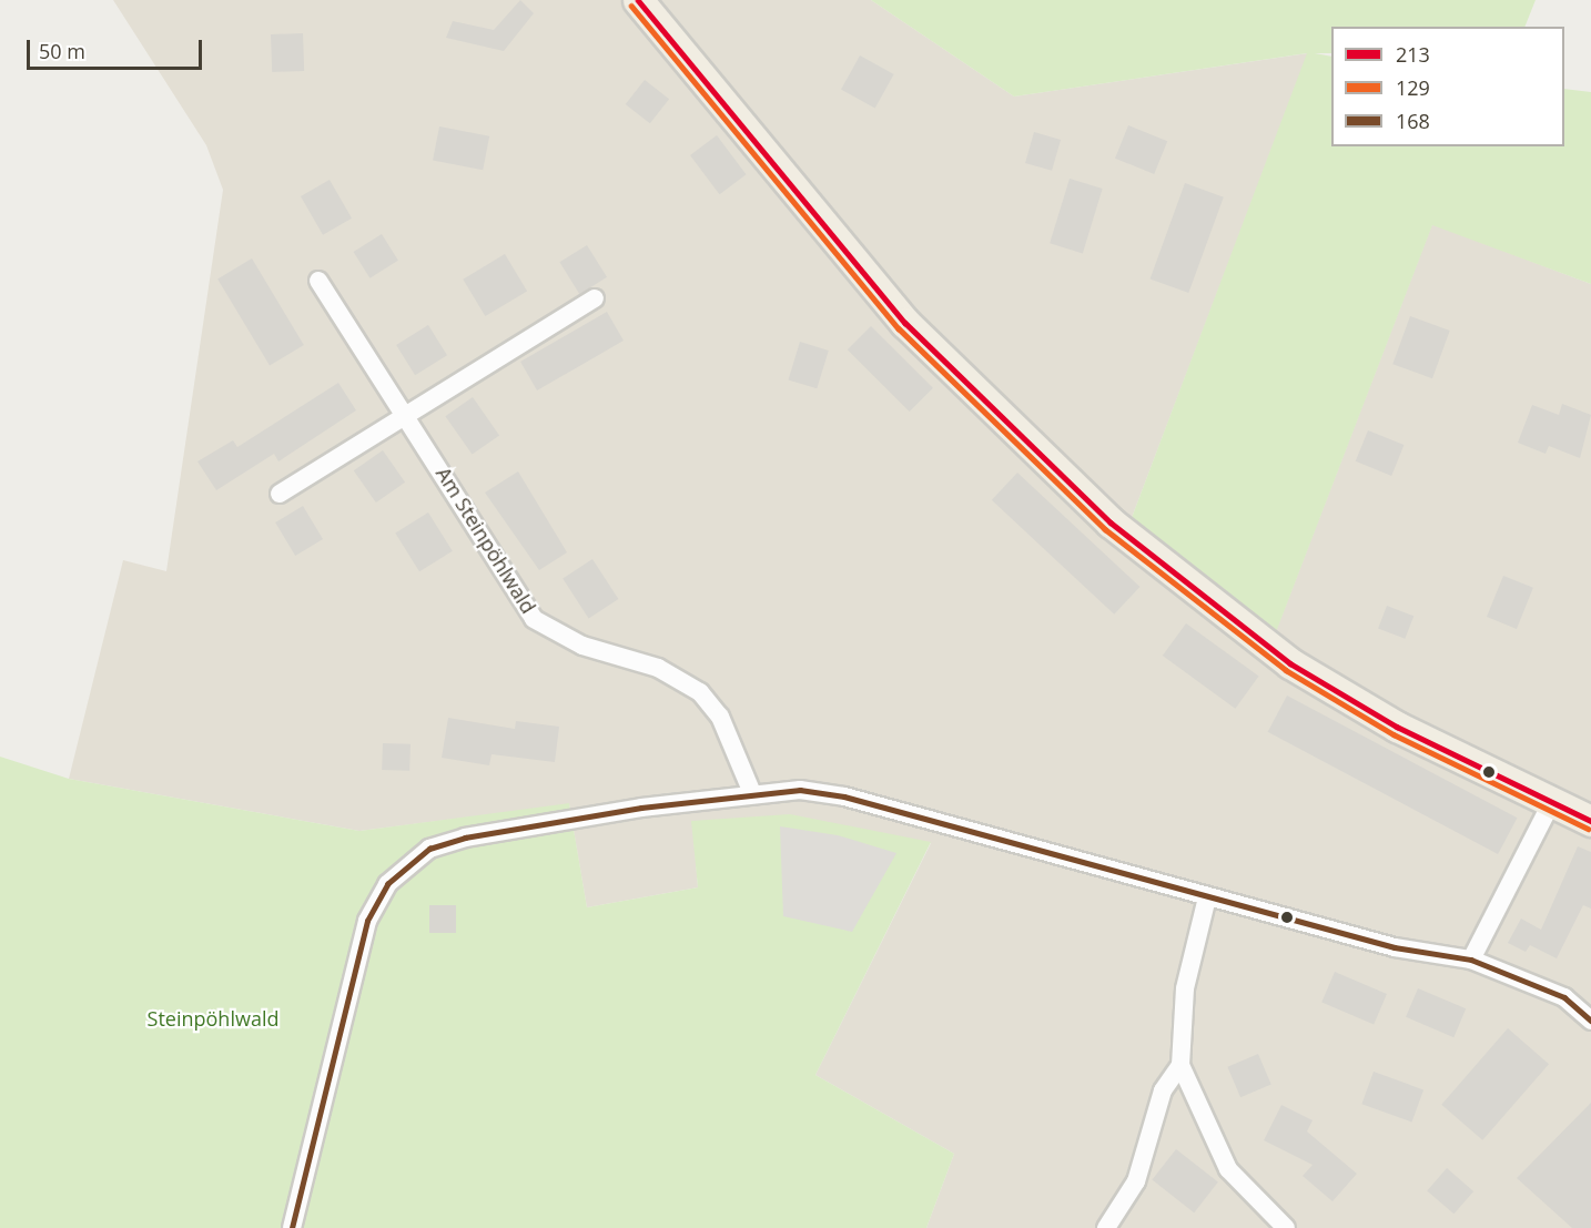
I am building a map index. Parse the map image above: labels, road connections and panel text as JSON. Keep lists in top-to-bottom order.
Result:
{
  "streets": {
    "street": ["Am Steinpöhlwald"]
  },
  "parks": ["Steinpöhlwald"],
  "lines": ["transit line 213", "transit line 129", "transit line 168"],
  "legend": ["213", "129", "168"],
  "scale_bar": "50 m"
}
